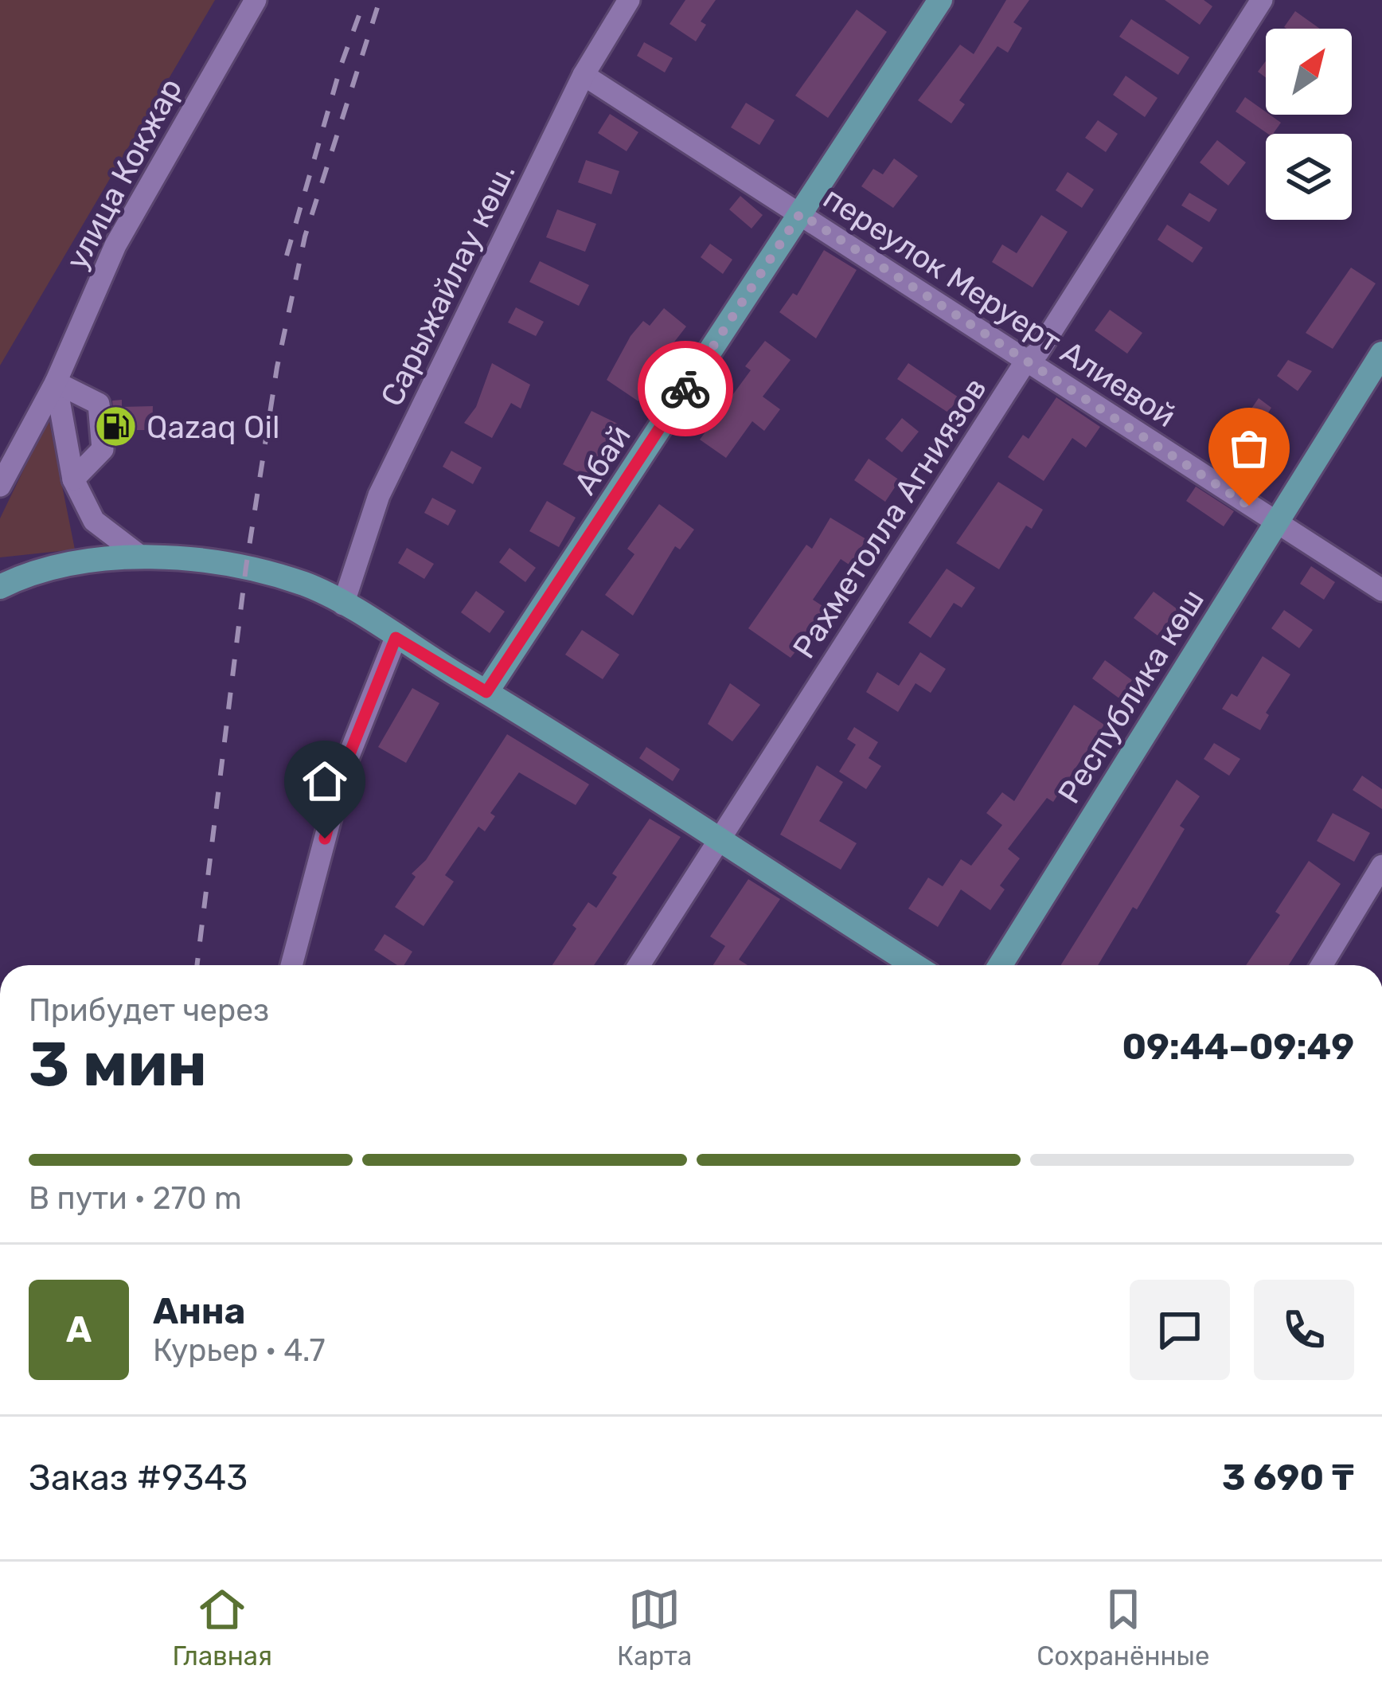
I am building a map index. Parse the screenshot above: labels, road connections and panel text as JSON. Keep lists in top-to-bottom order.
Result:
{
  "streets": {
    "main road": ["Абай", "Республика көш"],
    "street": [
      "улица Кокжар",
      "Сарыжайлау көш.",
      "переулок Меруерт Алиевой",
      "Рахметолла Агниязов"
    ]
  },
  "crossings": [
    ["Сарыжайлау көш.", "переулок Меруерт Алиевой"],
    ["переулок Меруерт Алиевой", "Абай"],
    ["переулок Меруерт Алиевой", "Рахметолла Агниязов"],
    ["переулок Меруерт Алиевой", "Республика көш"]
  ],
  "places": {
    "fuel station": ["Qazaq Oil"]
  },
  "north": "top right",
  "page": {
    "heading": ["3 мин", "Прибудет через", "09:44–09:49"],
    "panel": [
      "Анна",
      "Курьер · 4.7",
      "Заказ #9343",
      "3 690 ₸"
    ],
    "bar": "В пути · 270 m",
    "round": "А",
    "tabs": ["Главная", "Карта", "Сохранённые"]
  }
}
